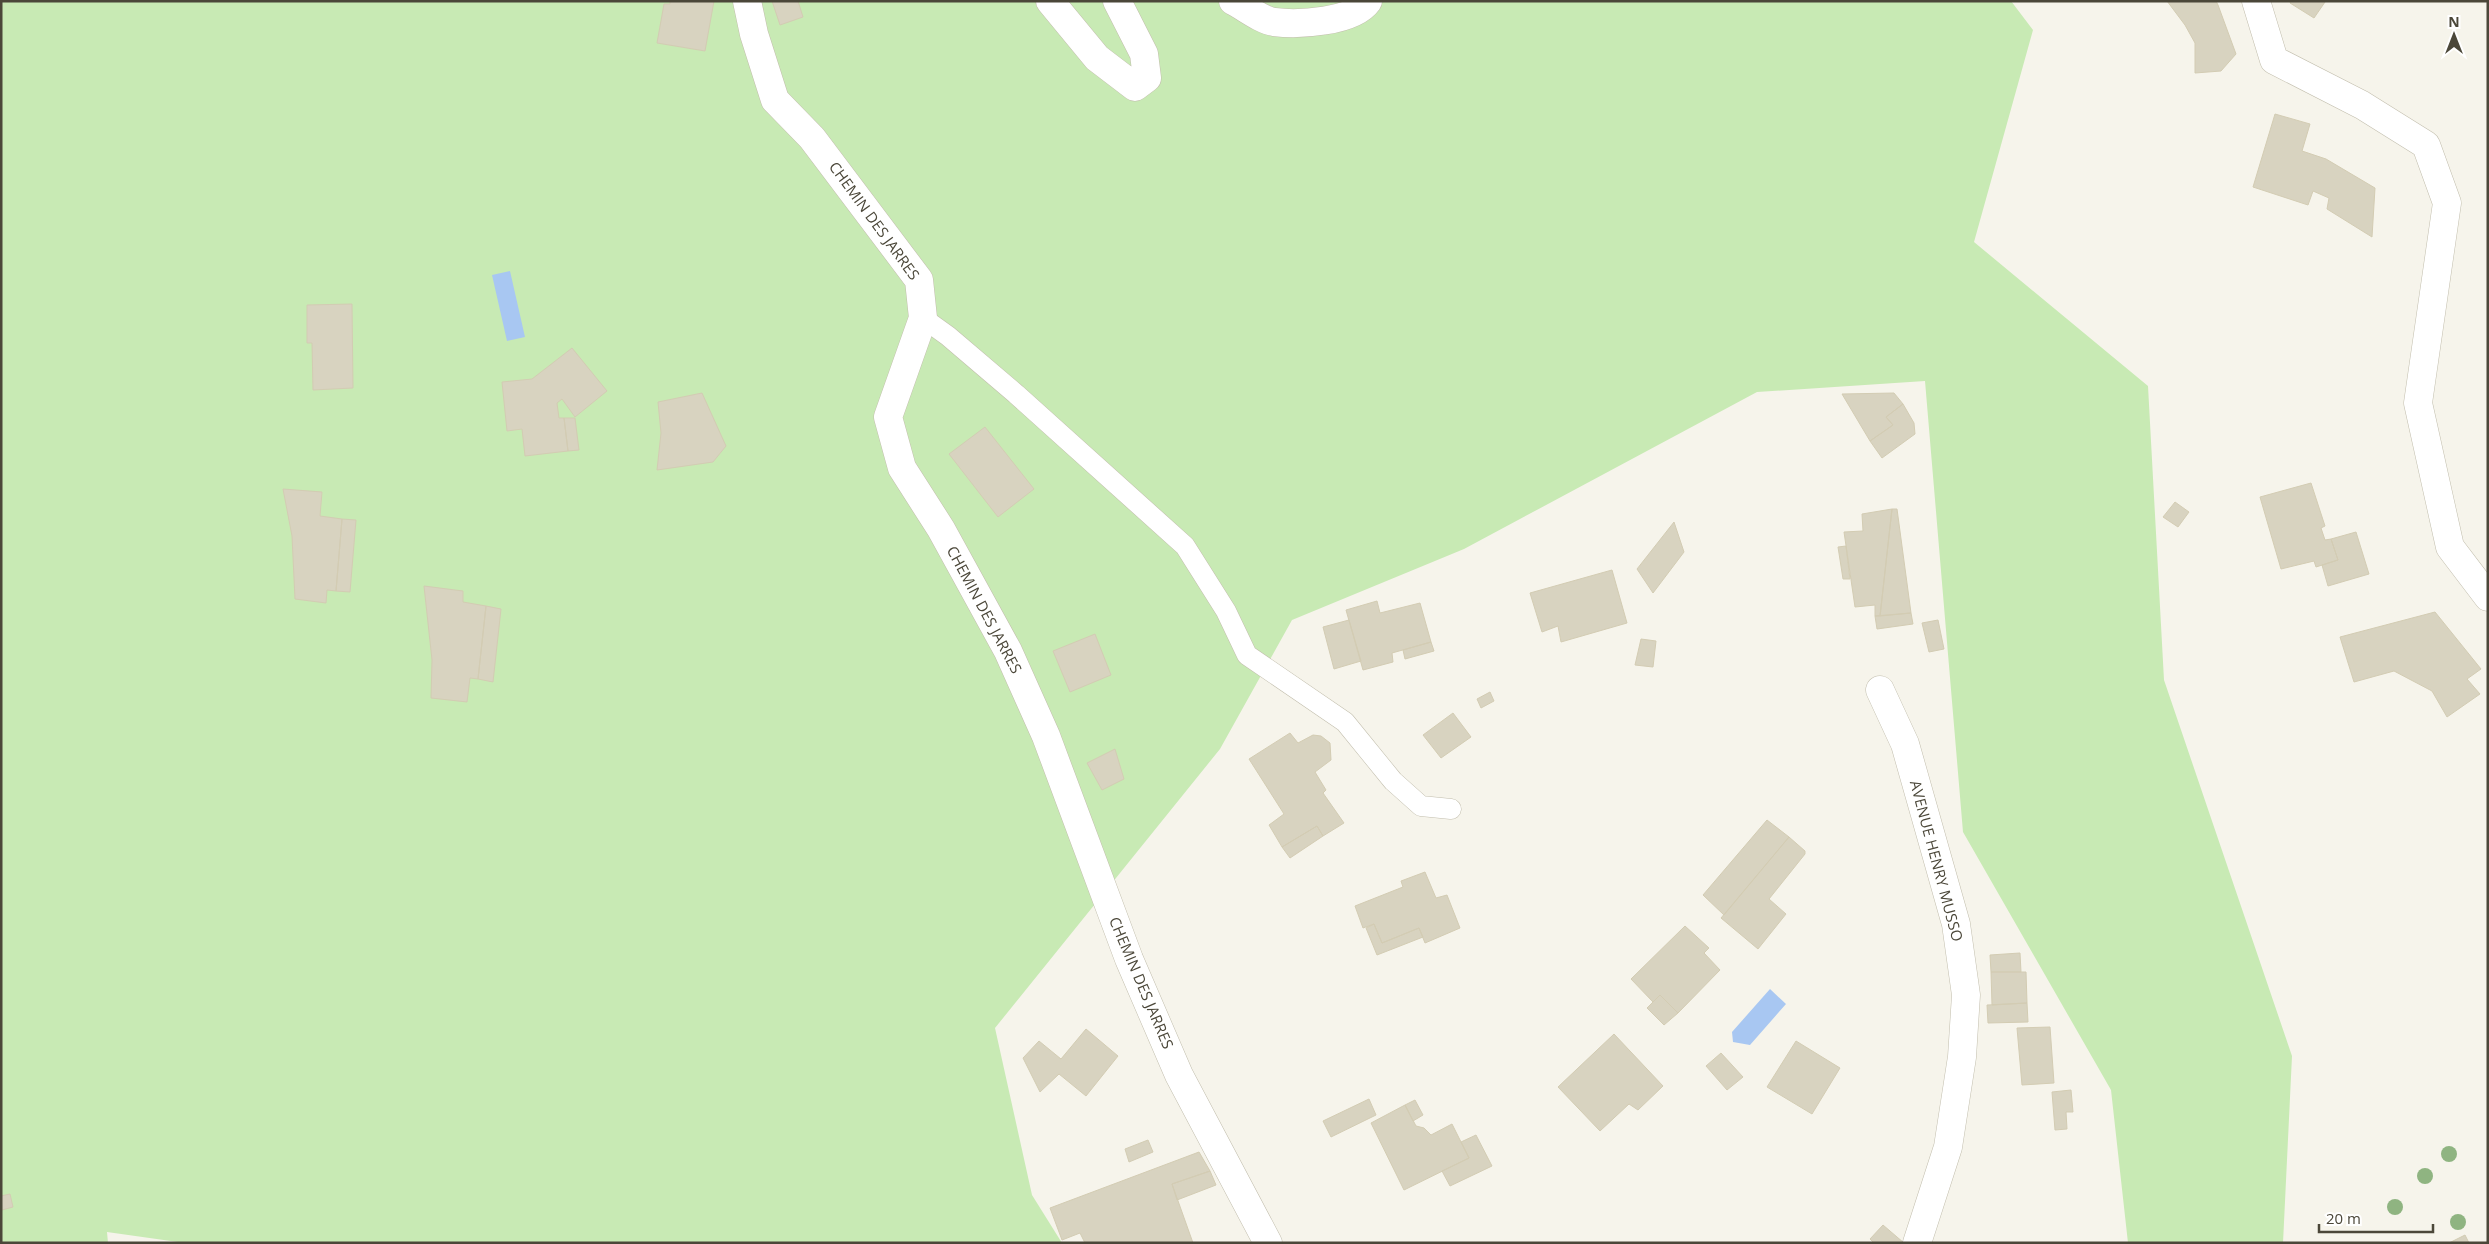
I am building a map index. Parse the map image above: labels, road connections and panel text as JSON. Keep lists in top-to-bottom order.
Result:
{
  "streets": {
    "street": ["CHEMIN DES JARRES", "AVENUE HENRY MUSSO"]
  },
  "scale_bar": "20 m",
  "north": "top"
}
